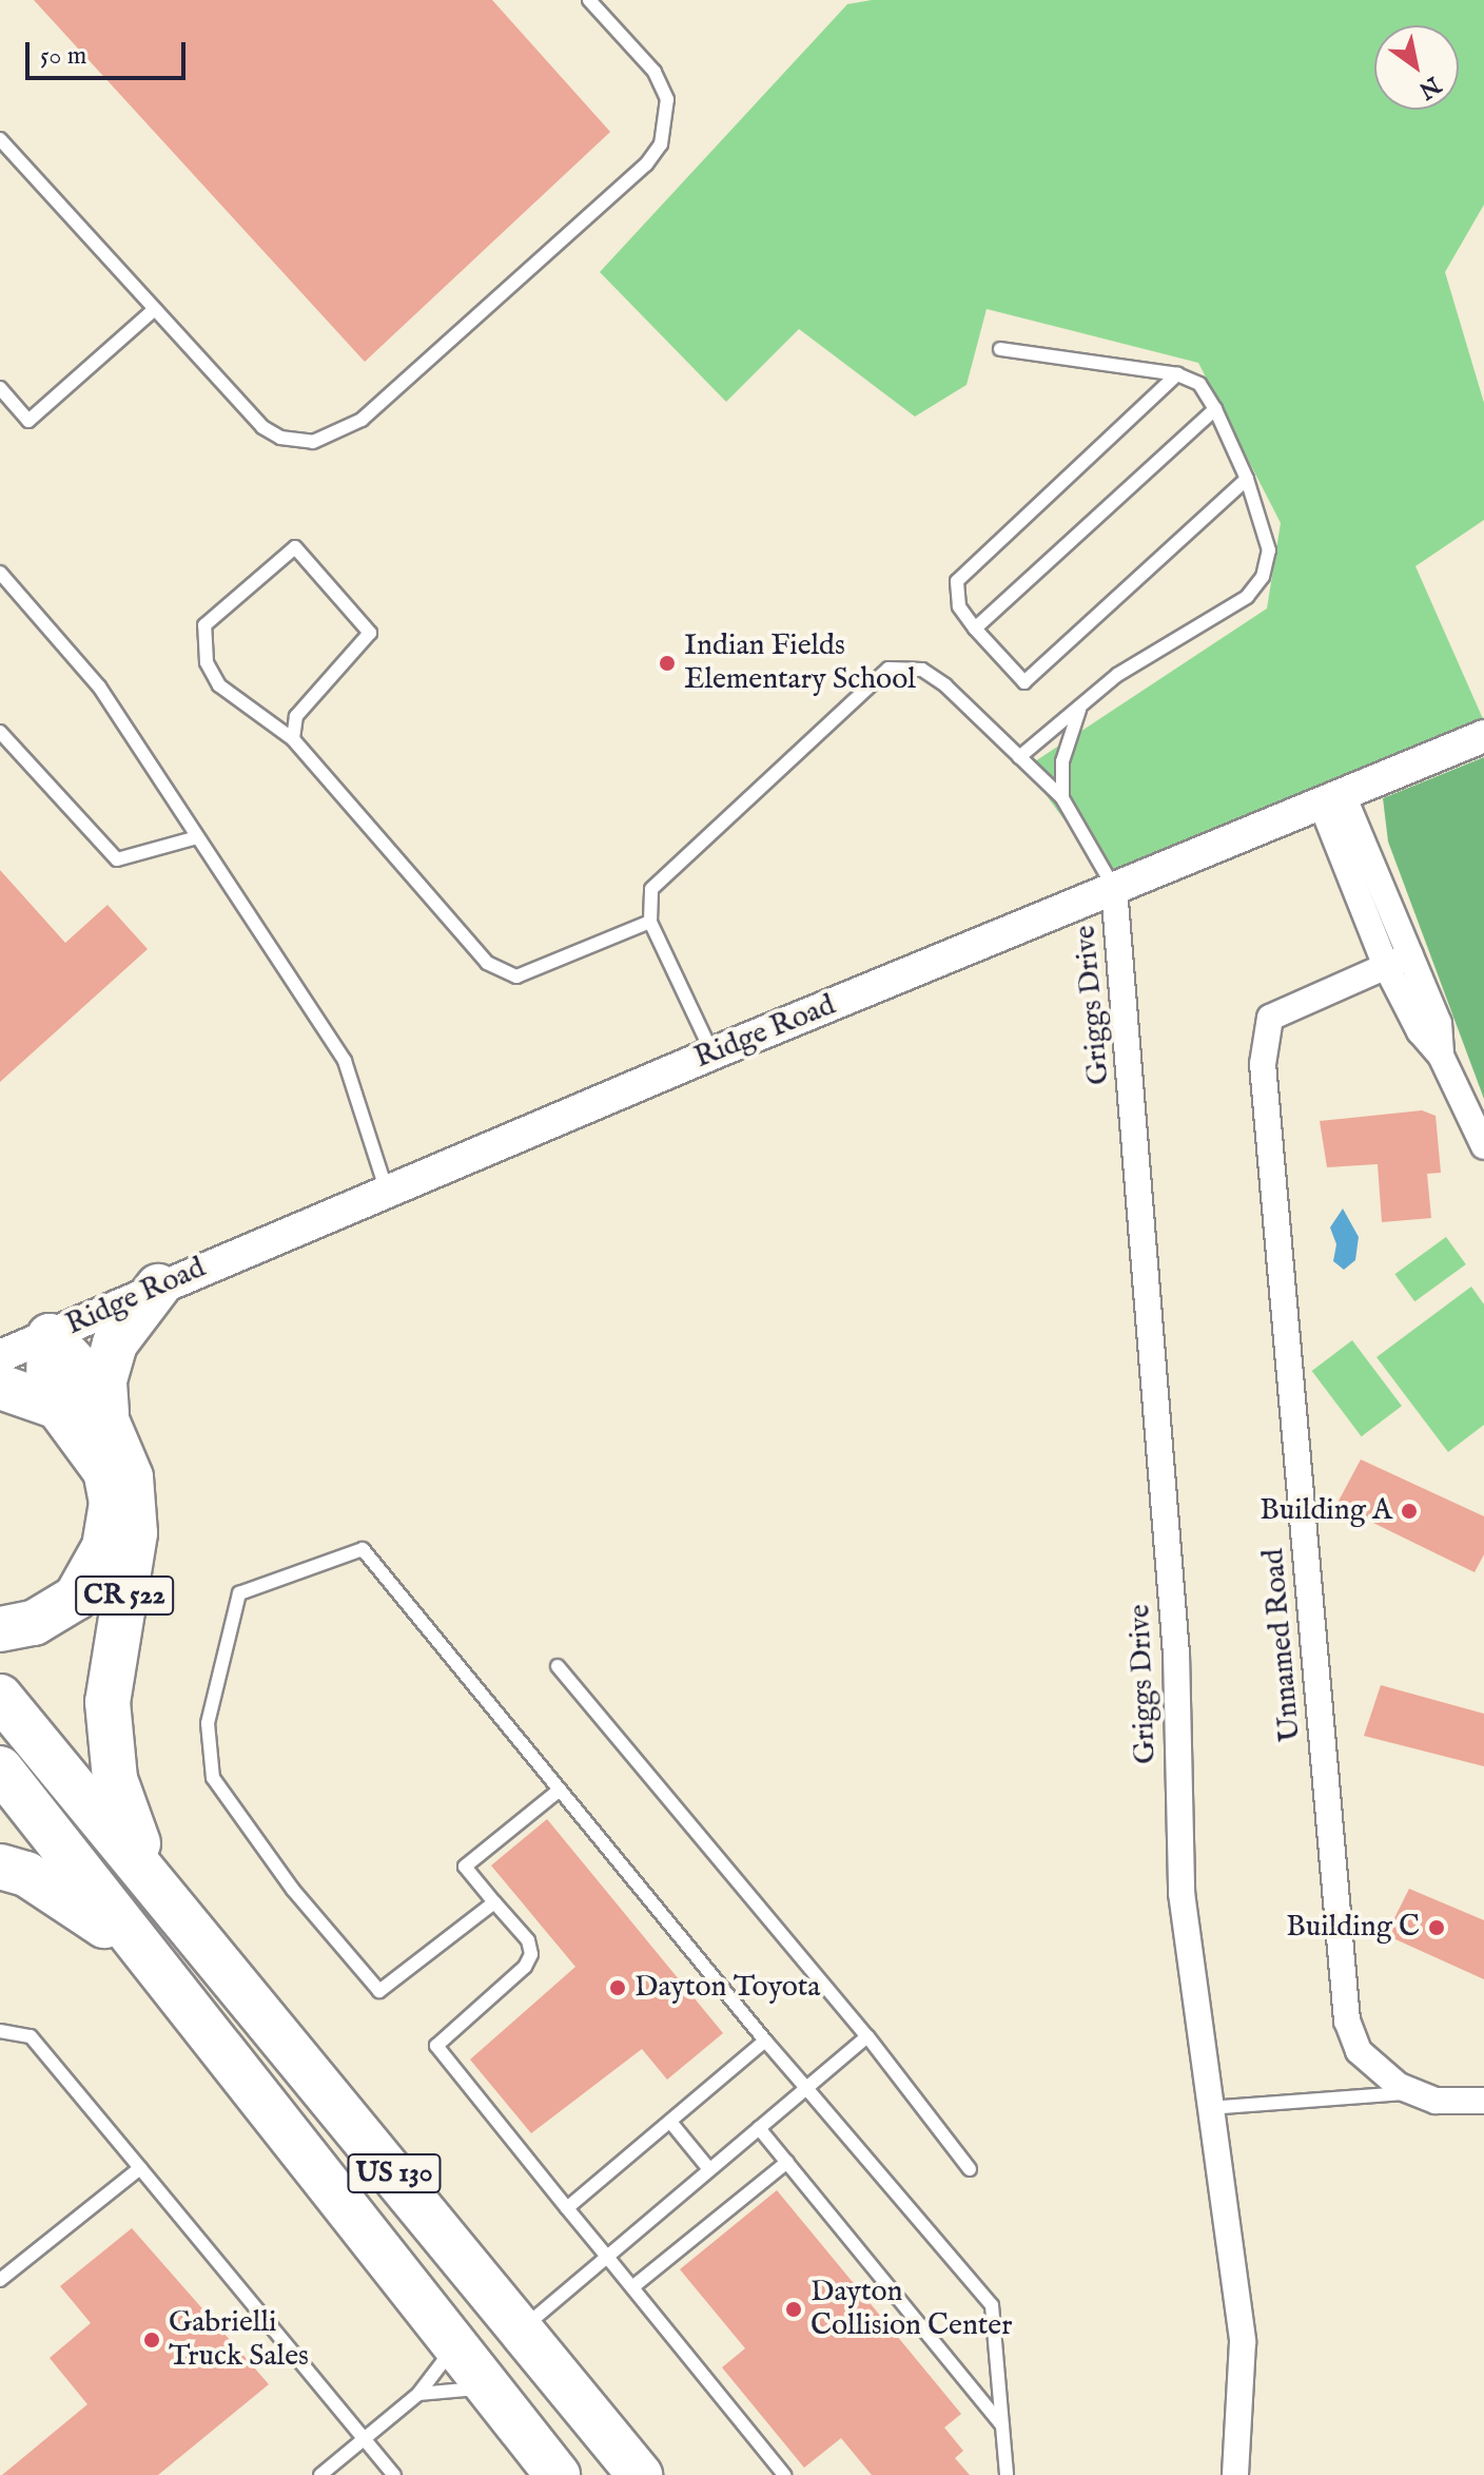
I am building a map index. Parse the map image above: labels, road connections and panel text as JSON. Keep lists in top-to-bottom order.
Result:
{
  "streets": {
    "highway": ["CR 522", "US 130"],
    "street": ["Griggs Drive", "Ridge Road", "Unnamed Road"]
  },
  "crossings": [
    ["Griggs Drive", "Ridge Road"],
    ["Ridge Road", "CR 522"],
    ["CR 522", "US 130"]
  ],
  "places": [
    "Indian Fields Elementary School",
    "Building A",
    "Building C",
    "Dayton Toyota",
    "Dayton Collision Center",
    "Gabrielli Truck Sales"
  ],
  "scale_bar": "50 m",
  "north": "bottom right"
}
